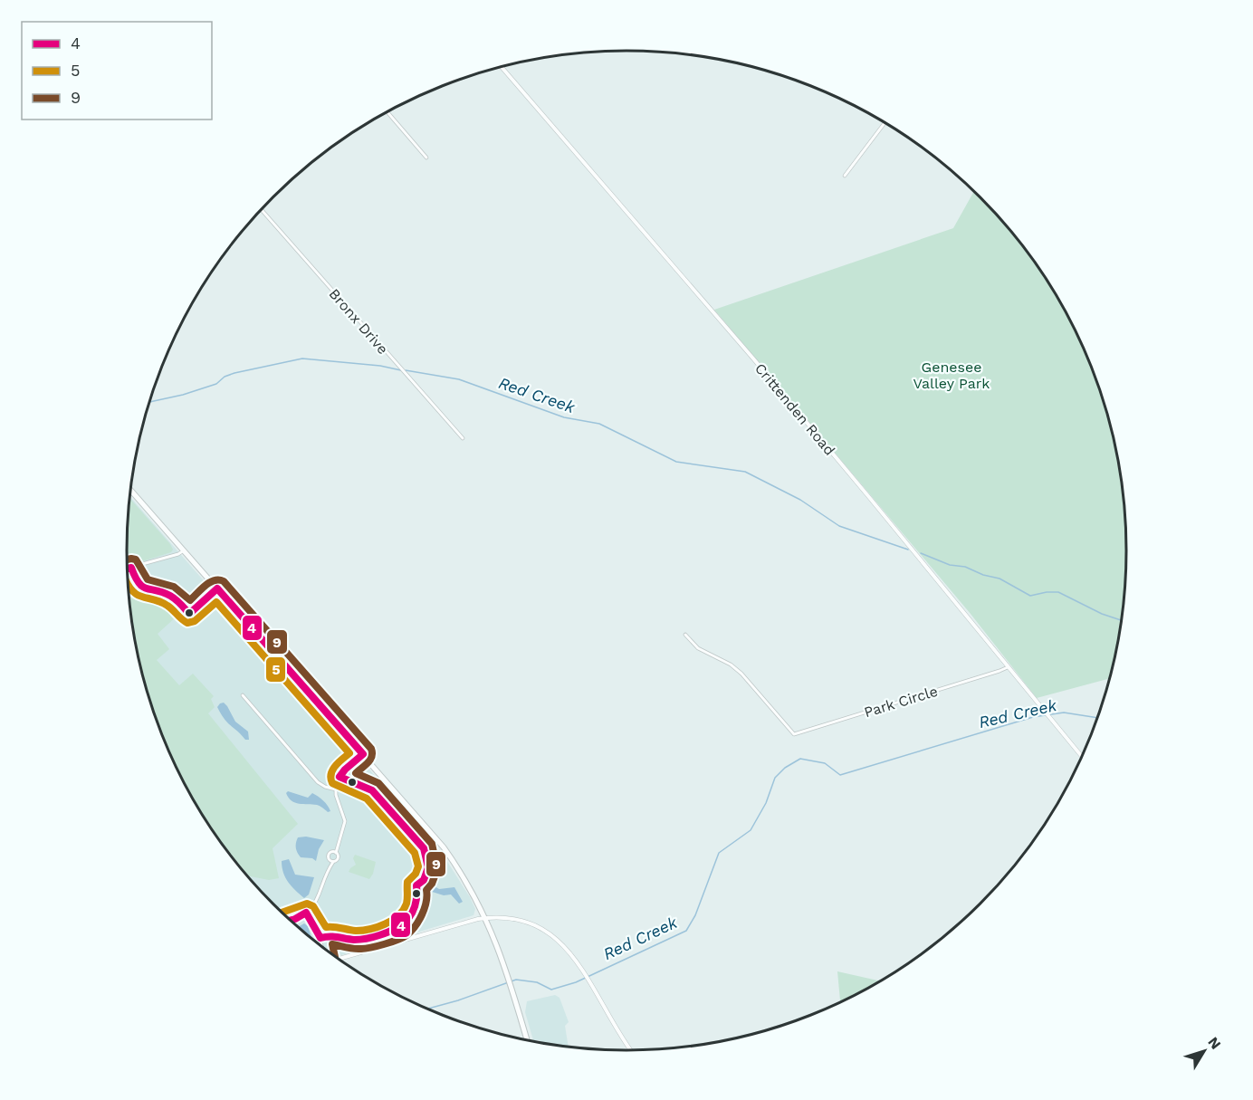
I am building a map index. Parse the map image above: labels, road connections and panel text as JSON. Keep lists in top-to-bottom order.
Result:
{
  "streets": {
    "street": ["Bronx Drive", "Crittenden Road", "Park Circle"]
  },
  "crossings": [
    ["Crittenden Road", "Park Circle"]
  ],
  "water": ["Red Creek"],
  "parks": ["Genesee Valley Park"],
  "lines": ["transit line 9", "transit line 4", "transit line 5"],
  "legend": ["4", "5", "9"],
  "north": "top right"
}
